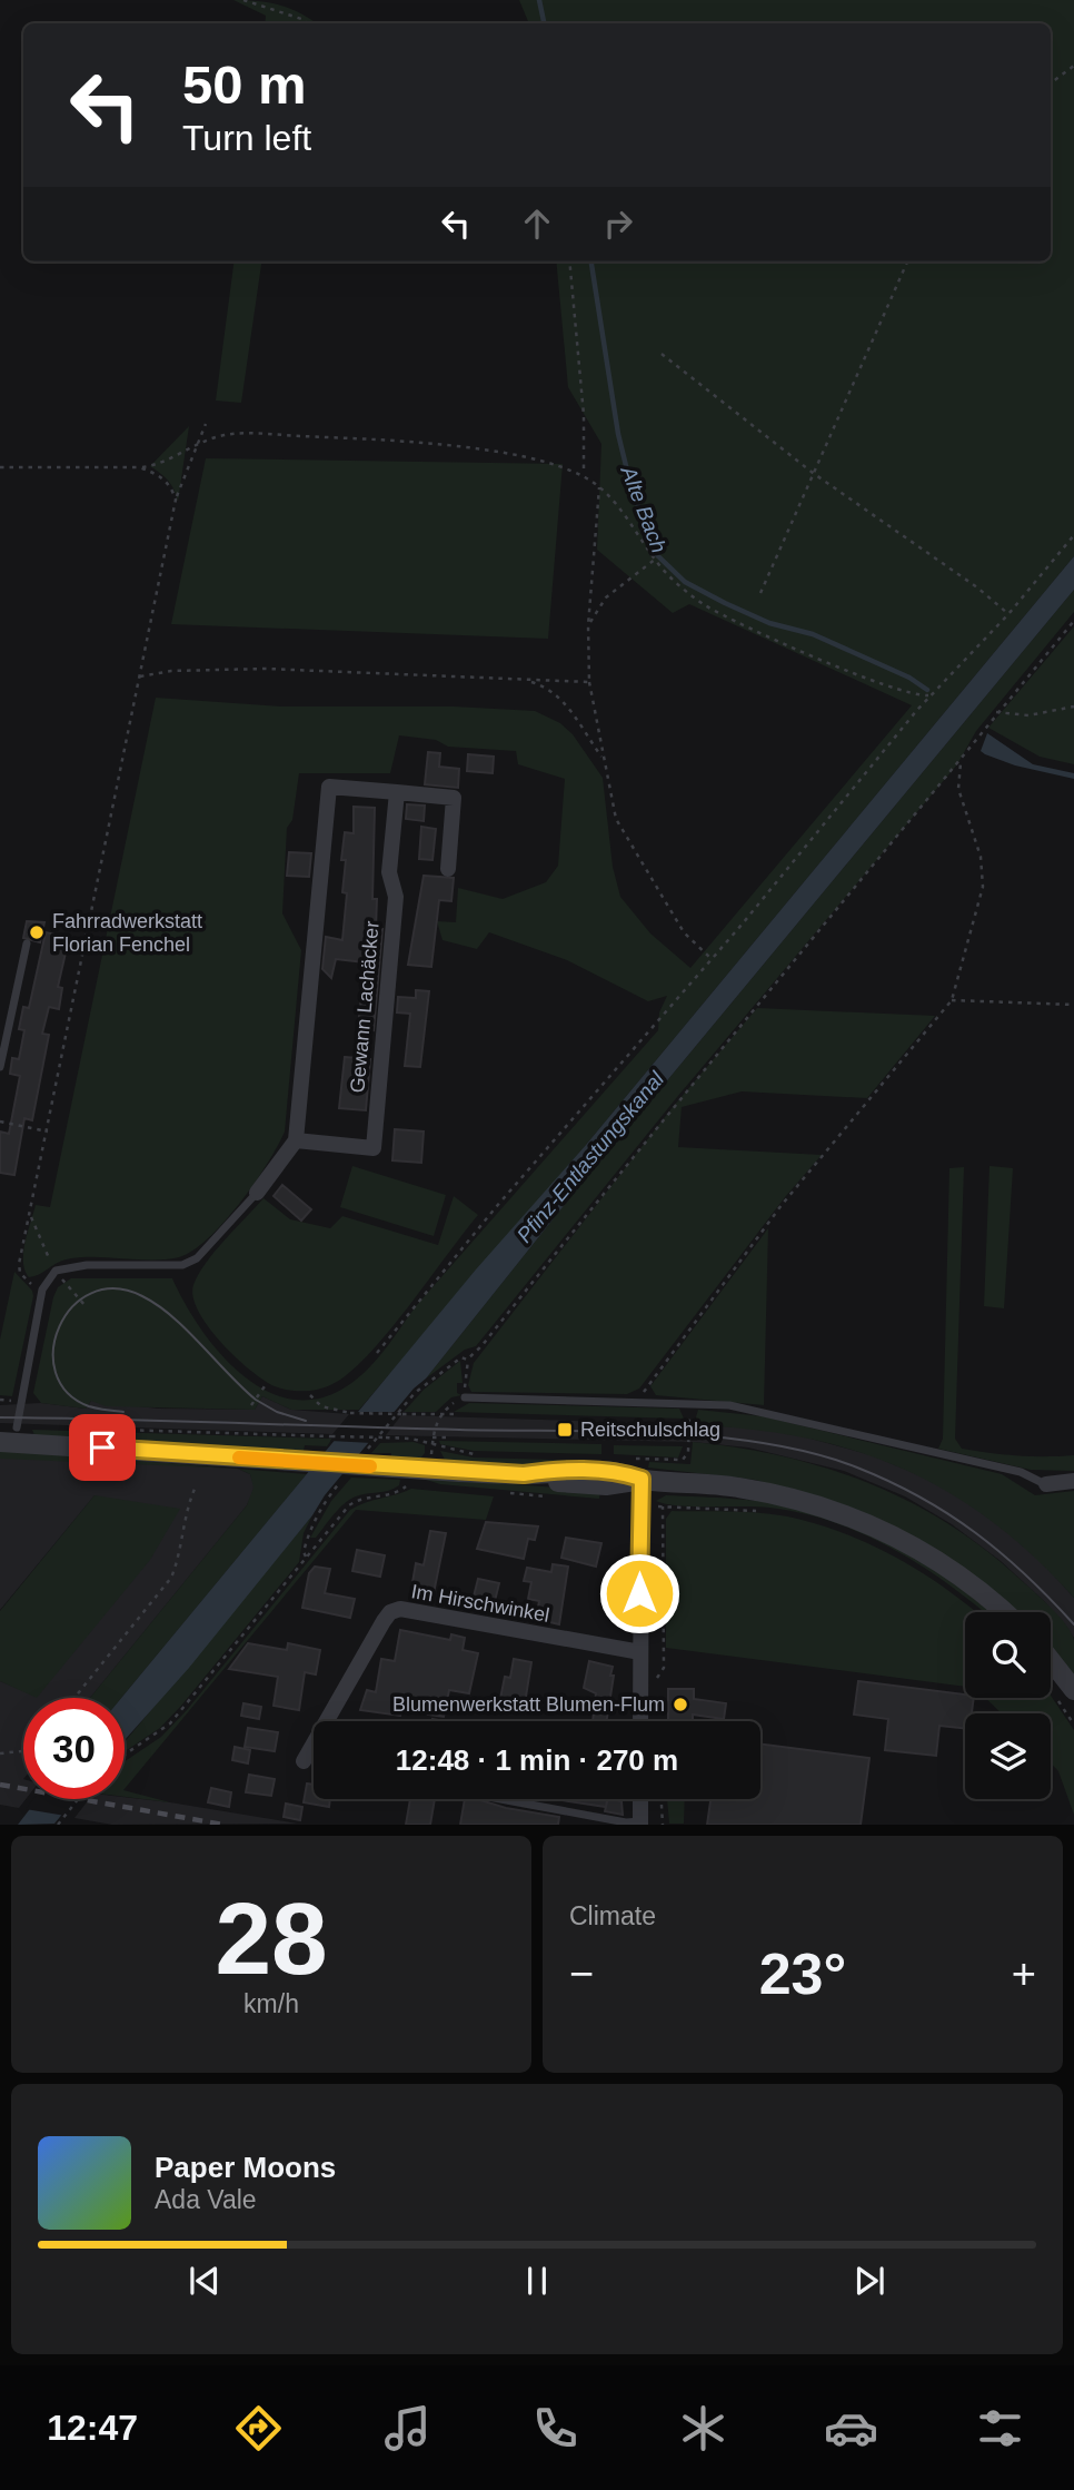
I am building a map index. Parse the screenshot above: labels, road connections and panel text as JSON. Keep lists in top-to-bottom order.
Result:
{
  "streets": {
    "street": ["Gewann Lachäcker", "Im Hirschwinkel"]
  },
  "water": ["Alte Bach", "Pfinz-Entlastungskanal"],
  "places": {
    "other": ["Fahrradwerkstatt Florian Fenchel", "Blumenwerkstatt Blumen-Flum"],
    "transit": ["Reitschulschlag"]
  },
  "page": {
    "turn": ["50 m", "Turn left"],
    "limit": "30",
    "trip": "12:48 · 1 min · 270 m",
    "tile": [
      ["28", "km/h"],
      "Climate"
    ],
    "heat": ["−", "23°", "+"],
    "song": ["Paper Moons", "Ada Vale"],
    "tabs": "12:47"
  }
}
